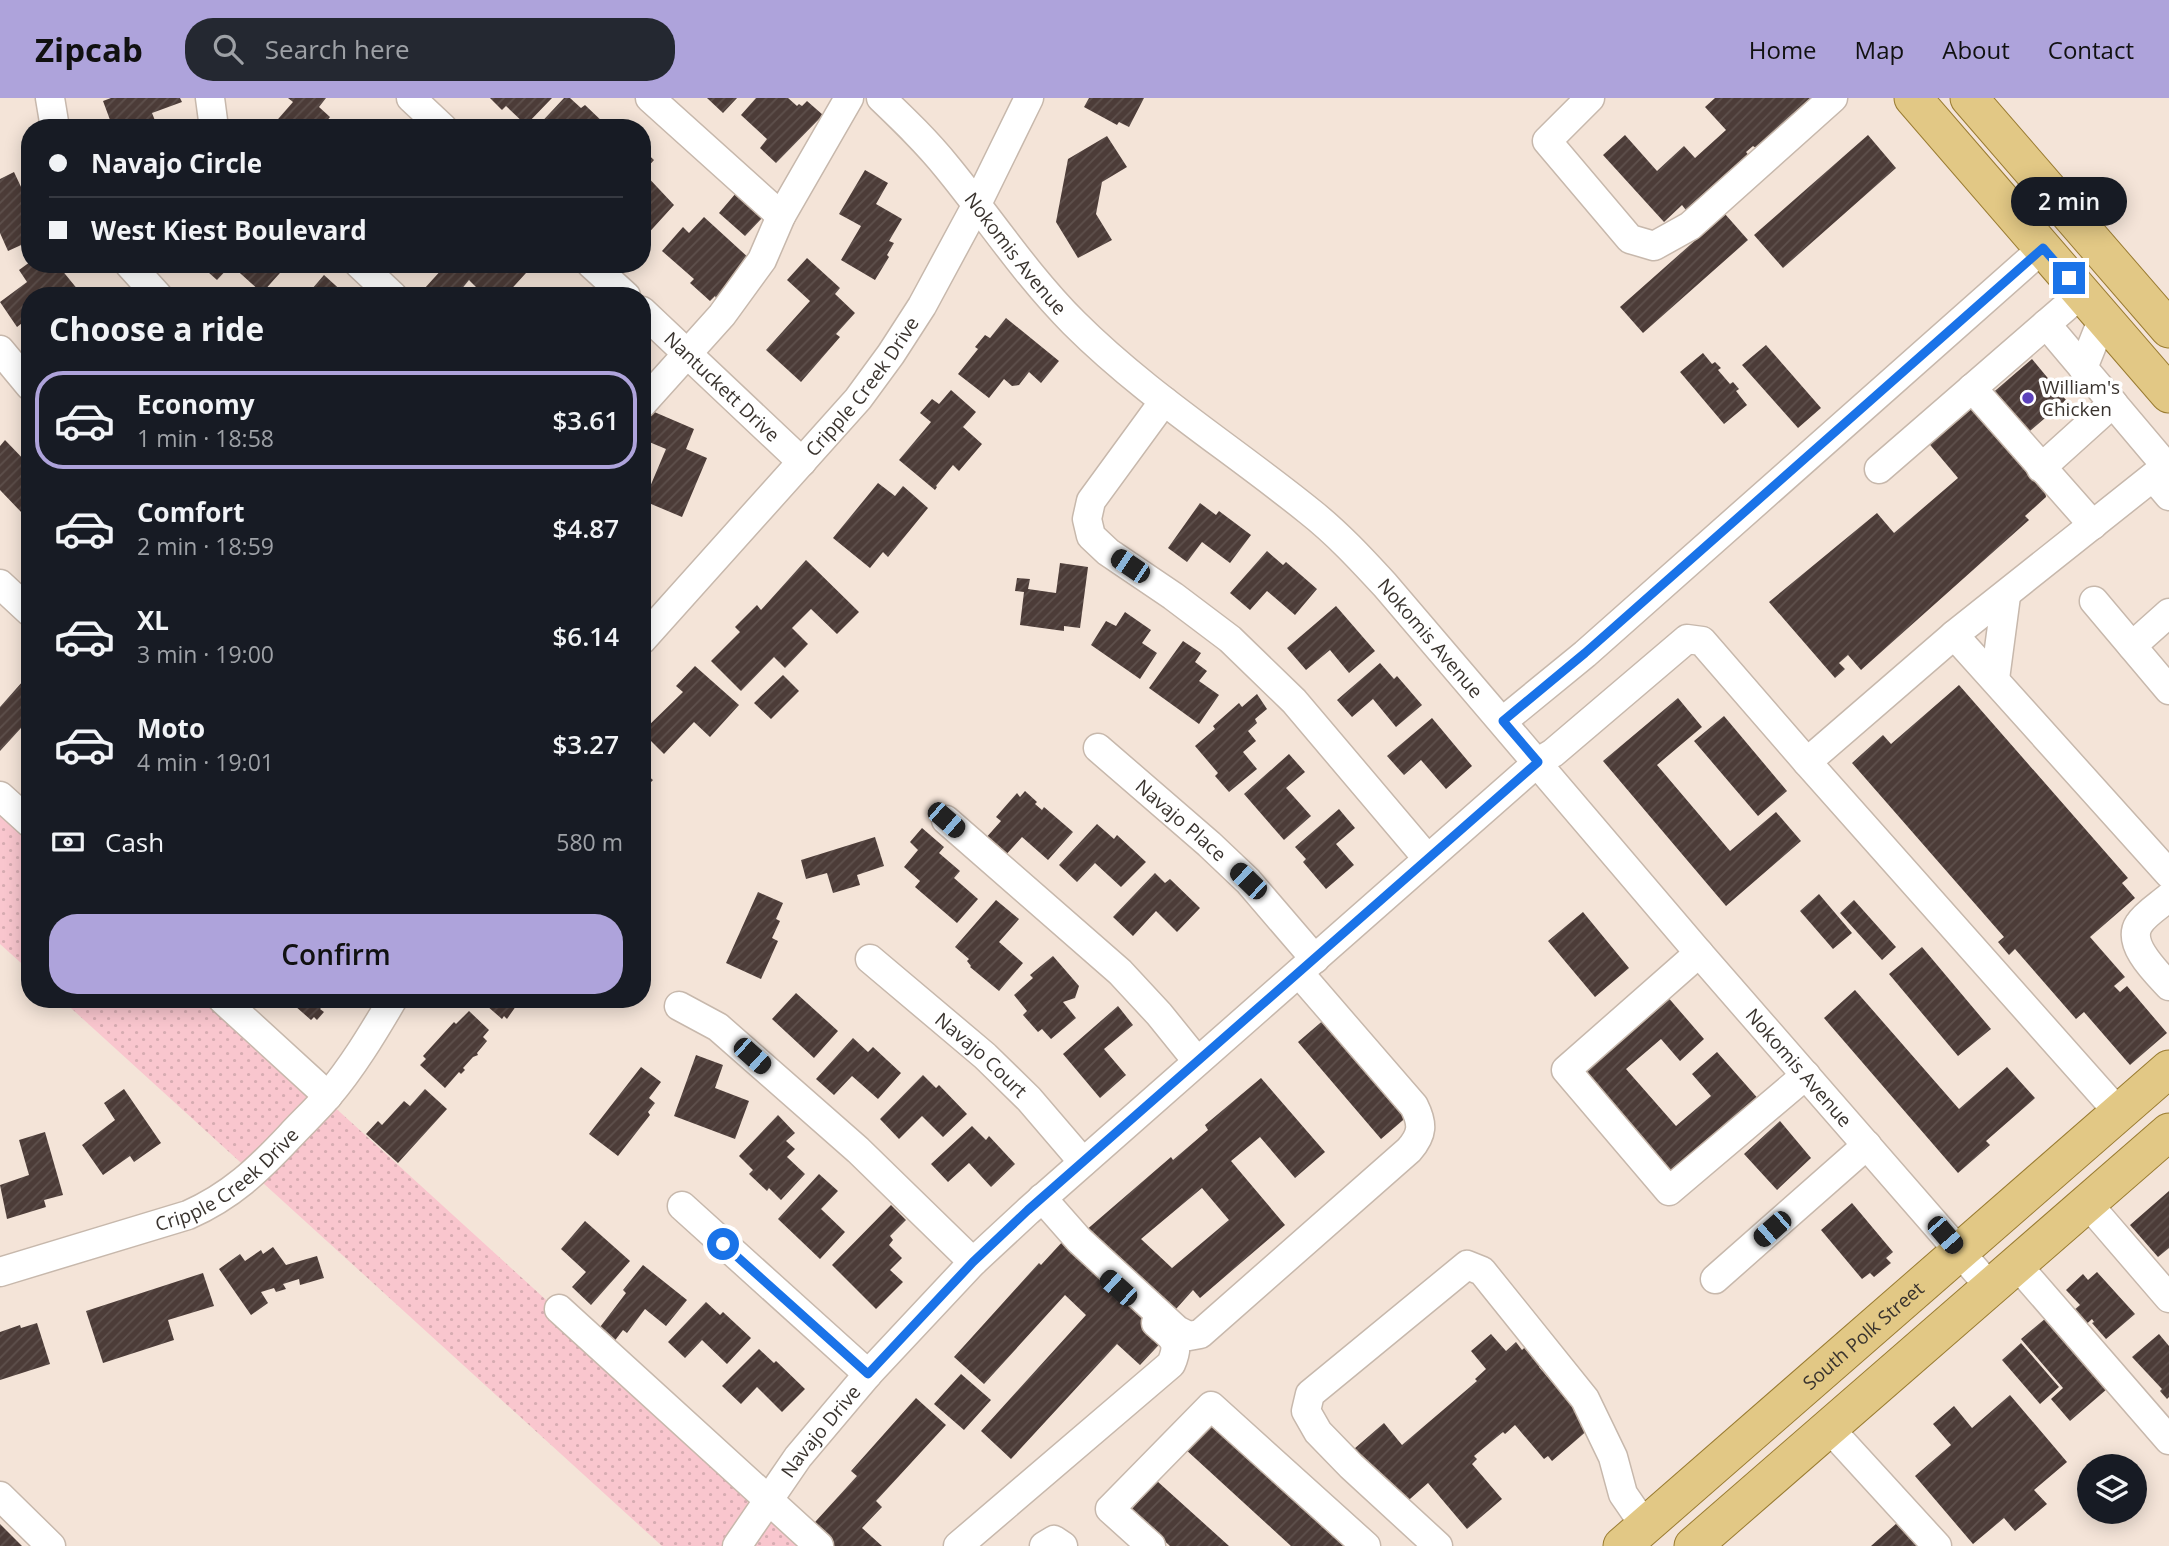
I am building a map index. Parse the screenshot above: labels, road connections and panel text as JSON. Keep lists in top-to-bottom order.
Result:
{
  "streets": {
    "main road": ["South Polk Street"],
    "street": [
      "Nokomis Avenue",
      "Nantuckett Drive",
      "Cripple Creek Drive",
      "Navajo Place",
      "Navajo Court",
      "Navajo Drive"
    ]
  },
  "crossings": [
    ["Nokomis Avenue", "Cripple Creek Drive"],
    ["Nokomis Avenue", "South Polk Street"],
    ["Nokomis Avenue", "Navajo Drive"],
    ["Nantuckett Drive", "Cripple Creek Drive"],
    ["Navajo Place", "Navajo Drive"],
    ["Navajo Court", "Navajo Drive"],
    ["South Polk Street", "Navajo Drive"]
  ],
  "places": ["William's Chicken"],
  "page": {
    "header": "Zipcab",
    "search": "Search here",
    "nav": [
      "Home",
      "Map",
      "About",
      "Contact"
    ],
    "banner": ["Navajo Circle", "West Kiest Boulevard"],
    "bubble": "2 min",
    "heading": "Choose a ride",
    "list": [
      {
        "name": "Economy",
        "note": "1 min · 18:58",
        "value": "$3.61"
      },
      {
        "name": "Comfort",
        "note": "2 min · 18:59",
        "value": "$4.87"
      },
      {
        "name": "XL",
        "note": "3 min · 19:00",
        "value": "$6.14"
      },
      {
        "name": "Moto",
        "note": "4 min · 19:01",
        "value": "$3.27"
      }
    ],
    "pay": ["Cash", "580 m"],
    "buttons": "Confirm"
  }
}
